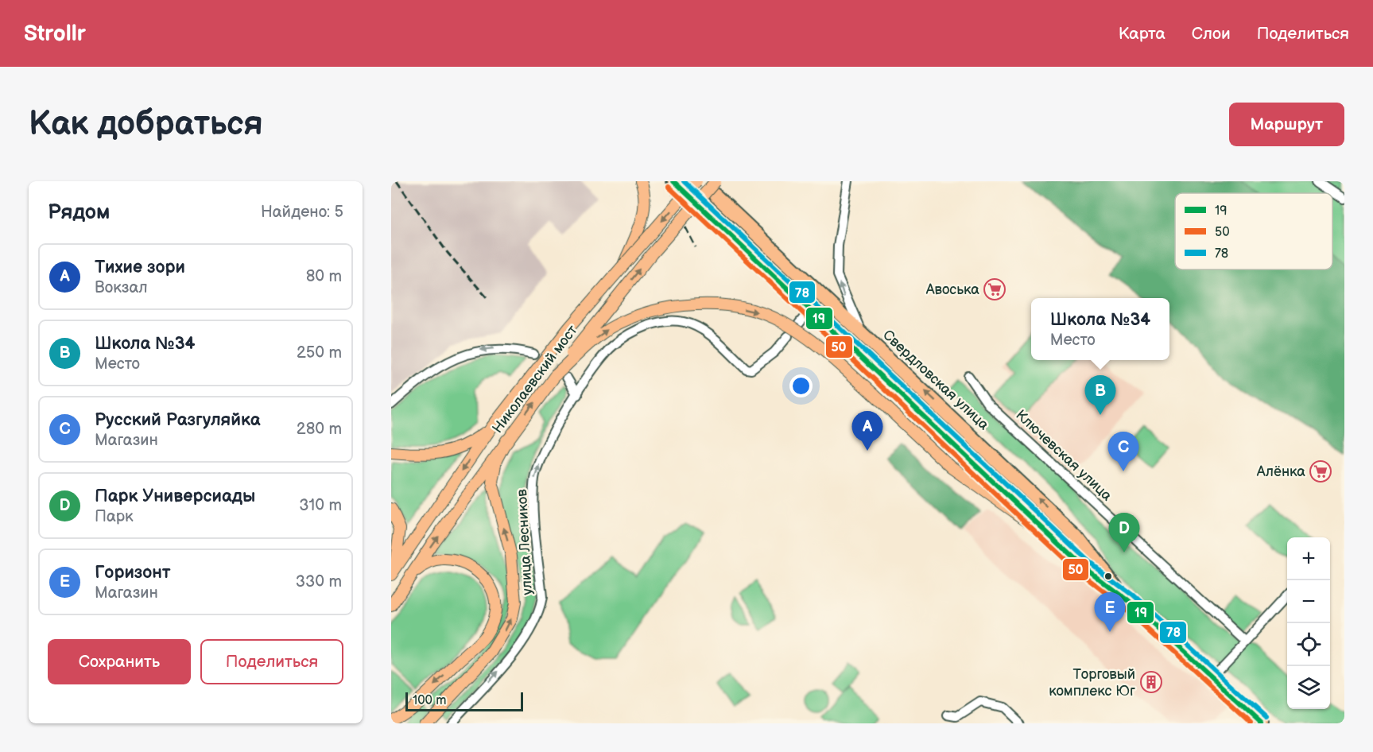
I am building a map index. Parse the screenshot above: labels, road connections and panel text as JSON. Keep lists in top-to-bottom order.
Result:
{
  "streets": {
    "highway": ["Свердловская улица"],
    "main road": ["Николаевский мост"],
    "street": ["Ключевская улица", "улица Лесников"]
  },
  "crossings": [
    ["Николаевский мост", "Свердловская улица"]
  ],
  "one_way": ["улица Лесников"],
  "places": {
    "supermarket": ["Авоська", "Алёнка"],
    "building": ["Торговый комплекс Юг"]
  },
  "lines": ["transit line 19", "transit line 78", "transit line 50"],
  "legend": ["19", "50", "78"],
  "scale_bar": "100 m",
  "page": {
    "header": "Strollr",
    "nav": ["Карта", "Слои", "Поделиться"],
    "buttons": [
      "Маршрут",
      ["Сохранить", "Поделиться"]
    ],
    "title": "Как добраться",
    "heading": ["Рядом", "Найдено: 5"],
    "list": [
      {
        "mark": "A",
        "name": "Тихие зори",
        "note": "Вокзал",
        "value": "80 m"
      },
      {
        "mark": "B",
        "name": "Школа №34",
        "note": "Место",
        "value": "250 m"
      },
      {
        "mark": "C",
        "name": "Русский Разгуляйка",
        "note": "Магазин",
        "value": "280 m"
      },
      {
        "mark": "D",
        "name": "Парк Универсиады",
        "note": "Парк",
        "value": "310 m"
      },
      {
        "mark": "E",
        "name": "Горизонт",
        "note": "Магазин",
        "value": "330 m"
      }
    ],
    "popup": ["Школа №34", "Место"],
    "pins": [
      "B",
      "A",
      "C",
      "D",
      "E"
    ],
    "map_buttons": ["+", "−"],
    "scale": "100 m"
  }
}
